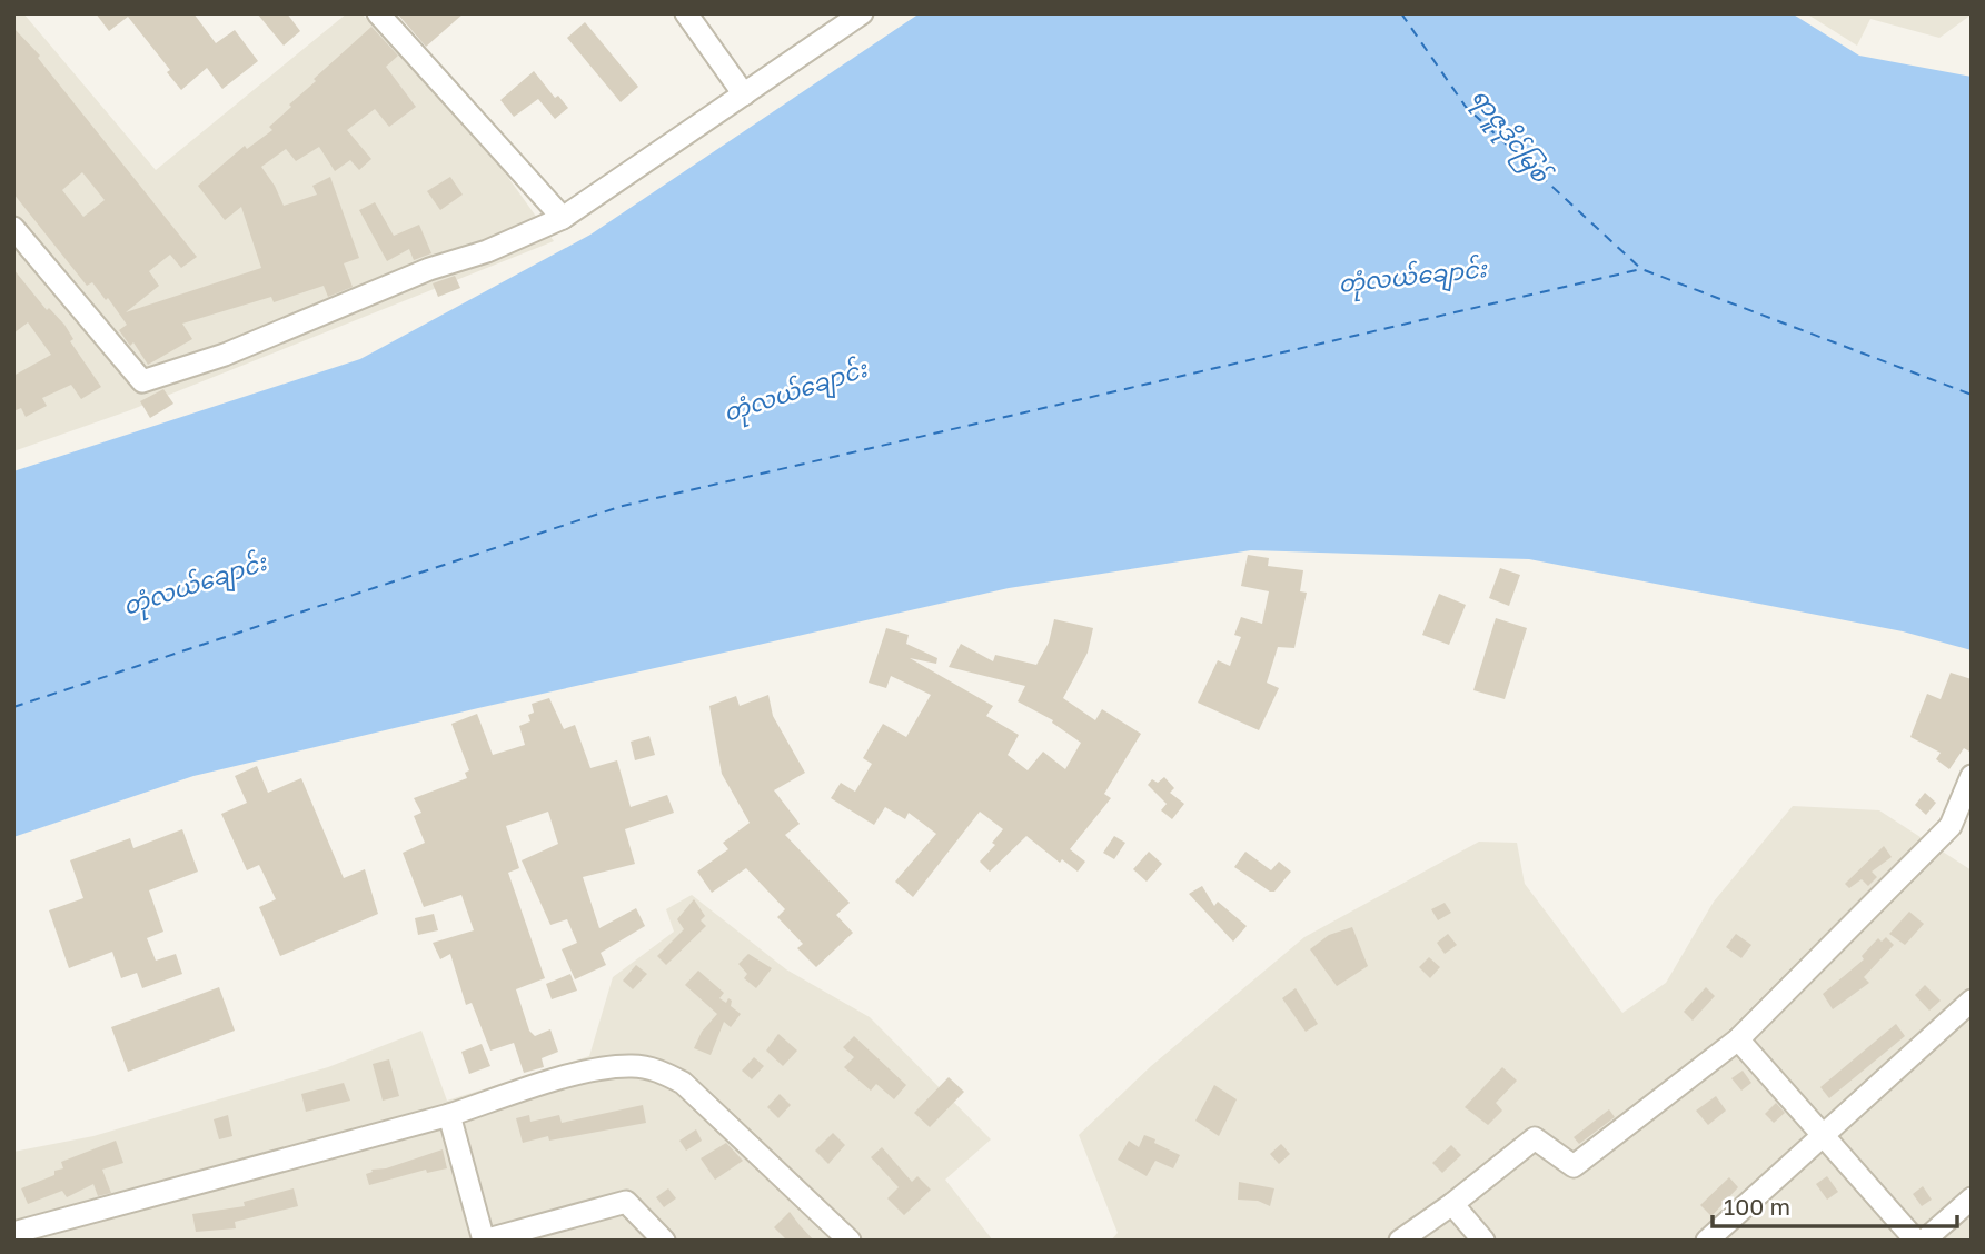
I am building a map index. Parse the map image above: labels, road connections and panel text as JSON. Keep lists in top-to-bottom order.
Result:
{
  "water": ["ရာဇူဒိုင်မြစ်", "တုံလယ်ချောင်း"],
  "scale_bar": "100 m"
}
